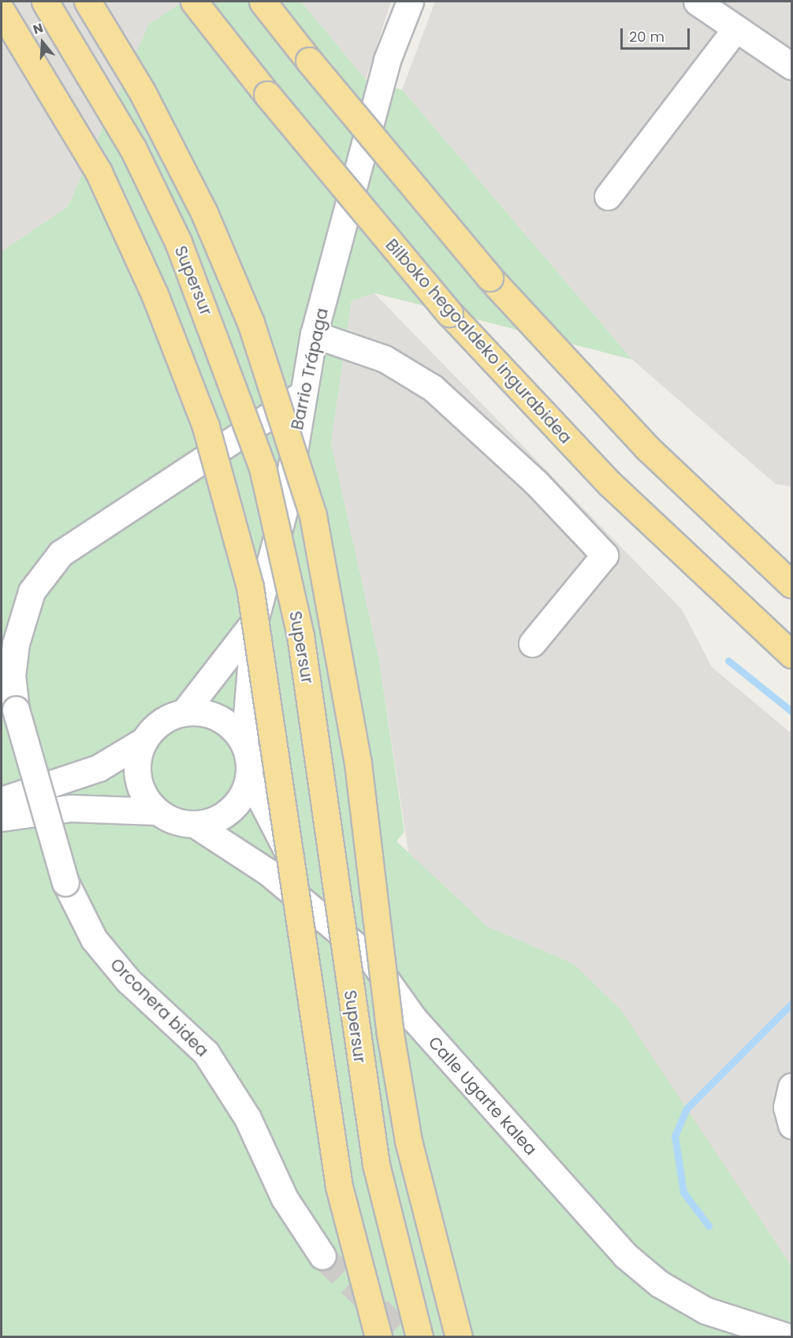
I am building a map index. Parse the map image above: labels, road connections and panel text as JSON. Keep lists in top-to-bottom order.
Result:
{
  "streets": {
    "highway": ["Supersur", "Bilboko hegoaldeko ingurabidea"],
    "street": ["Barrio Trápaga", "Orconera bidea", "Calle Ugarte kalea"]
  },
  "crossings": [
    ["Barrio Trápaga", "Orconera bidea"],
    ["Barrio Trápaga", "Calle Ugarte kalea"]
  ],
  "scale_bar": "20 m",
  "north": "top"
}
